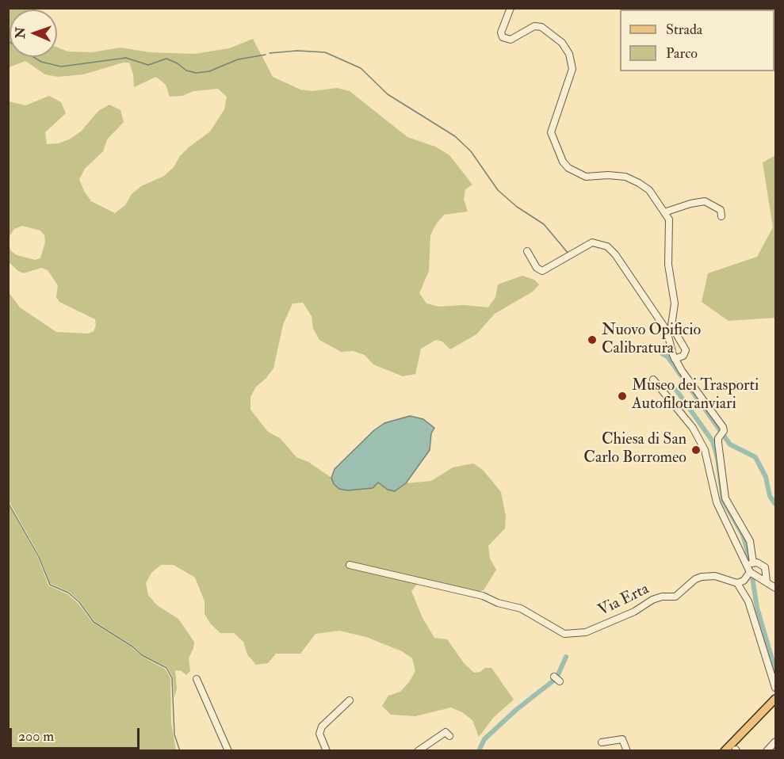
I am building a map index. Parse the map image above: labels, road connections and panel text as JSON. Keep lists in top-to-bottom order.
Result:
{
  "streets": {
    "street": ["Via Erta"]
  },
  "places": ["Nuovo Opificio Calibratura", "Museo dei Trasporti Autofilotranviari", "Chiesa di San Carlo Borromeo"],
  "legend": ["Strada", "Parco"],
  "scale_bar": "200 m",
  "north": "left"
}
